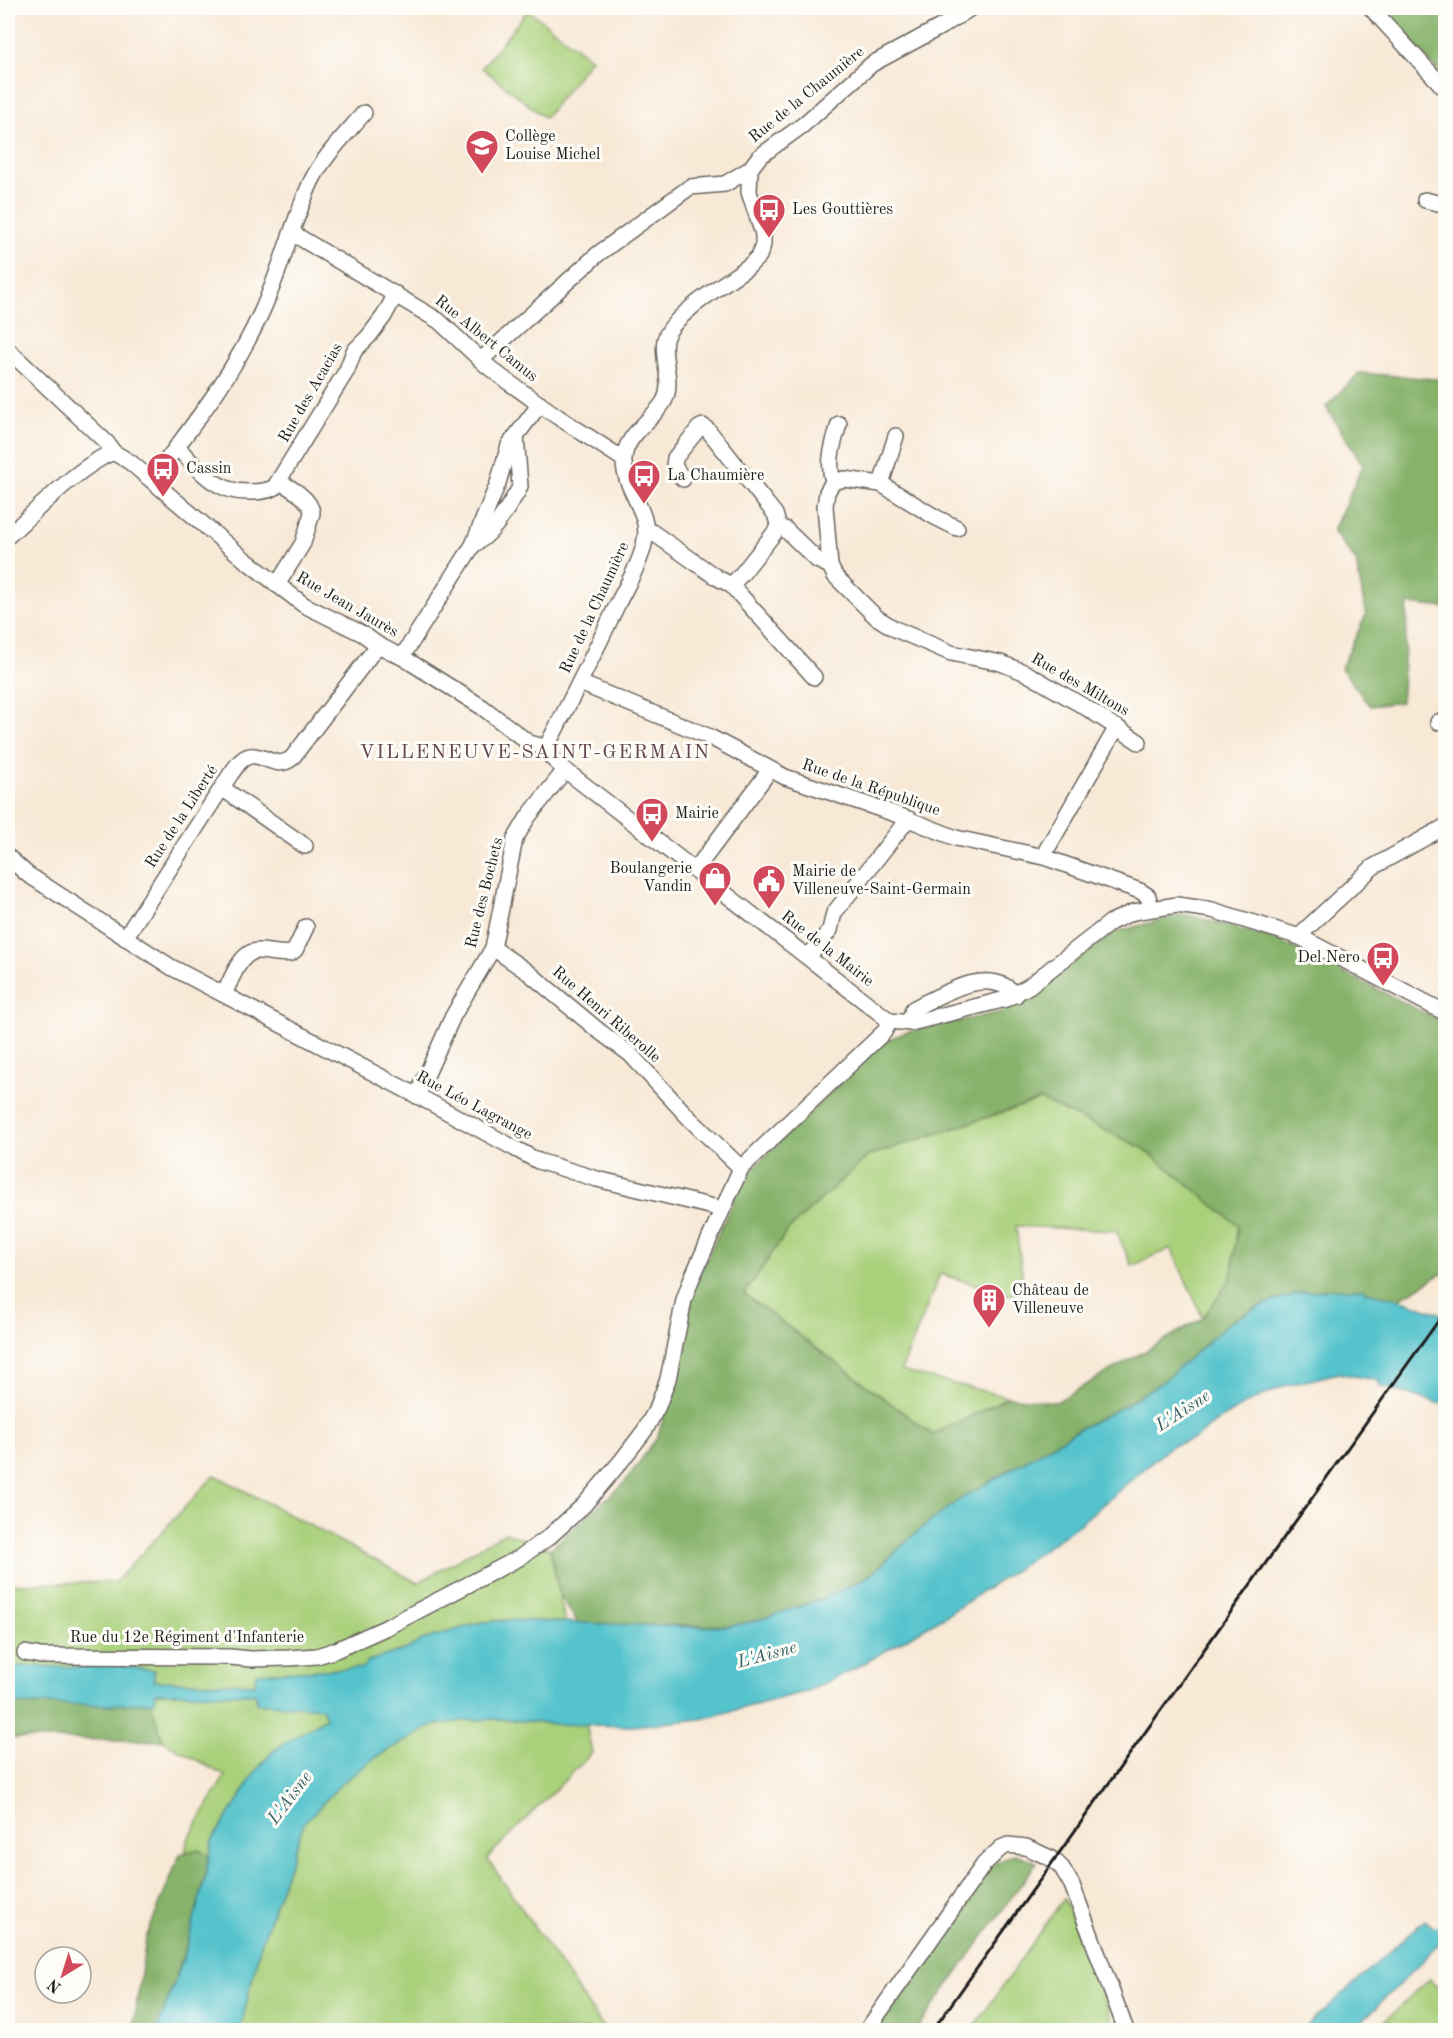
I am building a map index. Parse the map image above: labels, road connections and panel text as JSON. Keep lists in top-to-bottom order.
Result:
{
  "streets": {
    "street": [
      "Rue de la Chaumière",
      "Rue Albert Camus",
      "Rue des Acacias",
      "Rue Jean Jaurès",
      "Rue des Miltons",
      "Rue de la République",
      "Rue de la Liberté",
      "Rue des Bochets",
      "Rue de la Mairie",
      "Rue Henri Riberolle",
      "Rue Léo Lagrange",
      "Rue du 12e Régiment d'Infanterie"
    ]
  },
  "crossings": [
    ["Rue de la Chaumière", "Rue Albert Camus"],
    ["Rue de la Chaumière", "Rue Jean Jaurès"],
    ["Rue de la Chaumière", "Rue de la République"],
    ["Rue de la Chaumière", "Rue de la Mairie"],
    ["Rue Albert Camus", "Rue des Acacias"],
    ["Rue Jean Jaurès", "Rue de la Liberté"],
    ["Rue Jean Jaurès", "Rue de la Mairie"],
    ["Rue de la Liberté", "Rue Léo Lagrange"],
    ["Rue des Bochets", "Rue de la Mairie"],
    ["Rue des Bochets", "Rue Henri Riberolle"],
    ["Rue des Bochets", "Rue Léo Lagrange"],
    ["Rue de la Mairie", "Rue du 12e Régiment d'Infanterie"],
    ["Rue Henri Riberolle", "Rue du 12e Régiment d'Infanterie"],
    ["Rue Léo Lagrange", "Rue du 12e Régiment d'Infanterie"]
  ],
  "districts": ["VILLENEUVE-SAINT-GERMAIN"],
  "water": ["L'Aisne"],
  "places": {
    "school or university": ["Collège Louise Michel"],
    "bus stop": [
      "Les Gouttières",
      "Cassin",
      "La Chaumière",
      "Mairie",
      "Del Nero"
    ],
    "shop": ["Boulangerie Vandin"],
    "public building": ["Mairie de Villeneuve-Saint-Germain"],
    "building": ["Château de Villeneuve"]
  },
  "north": "bottom left"
}
